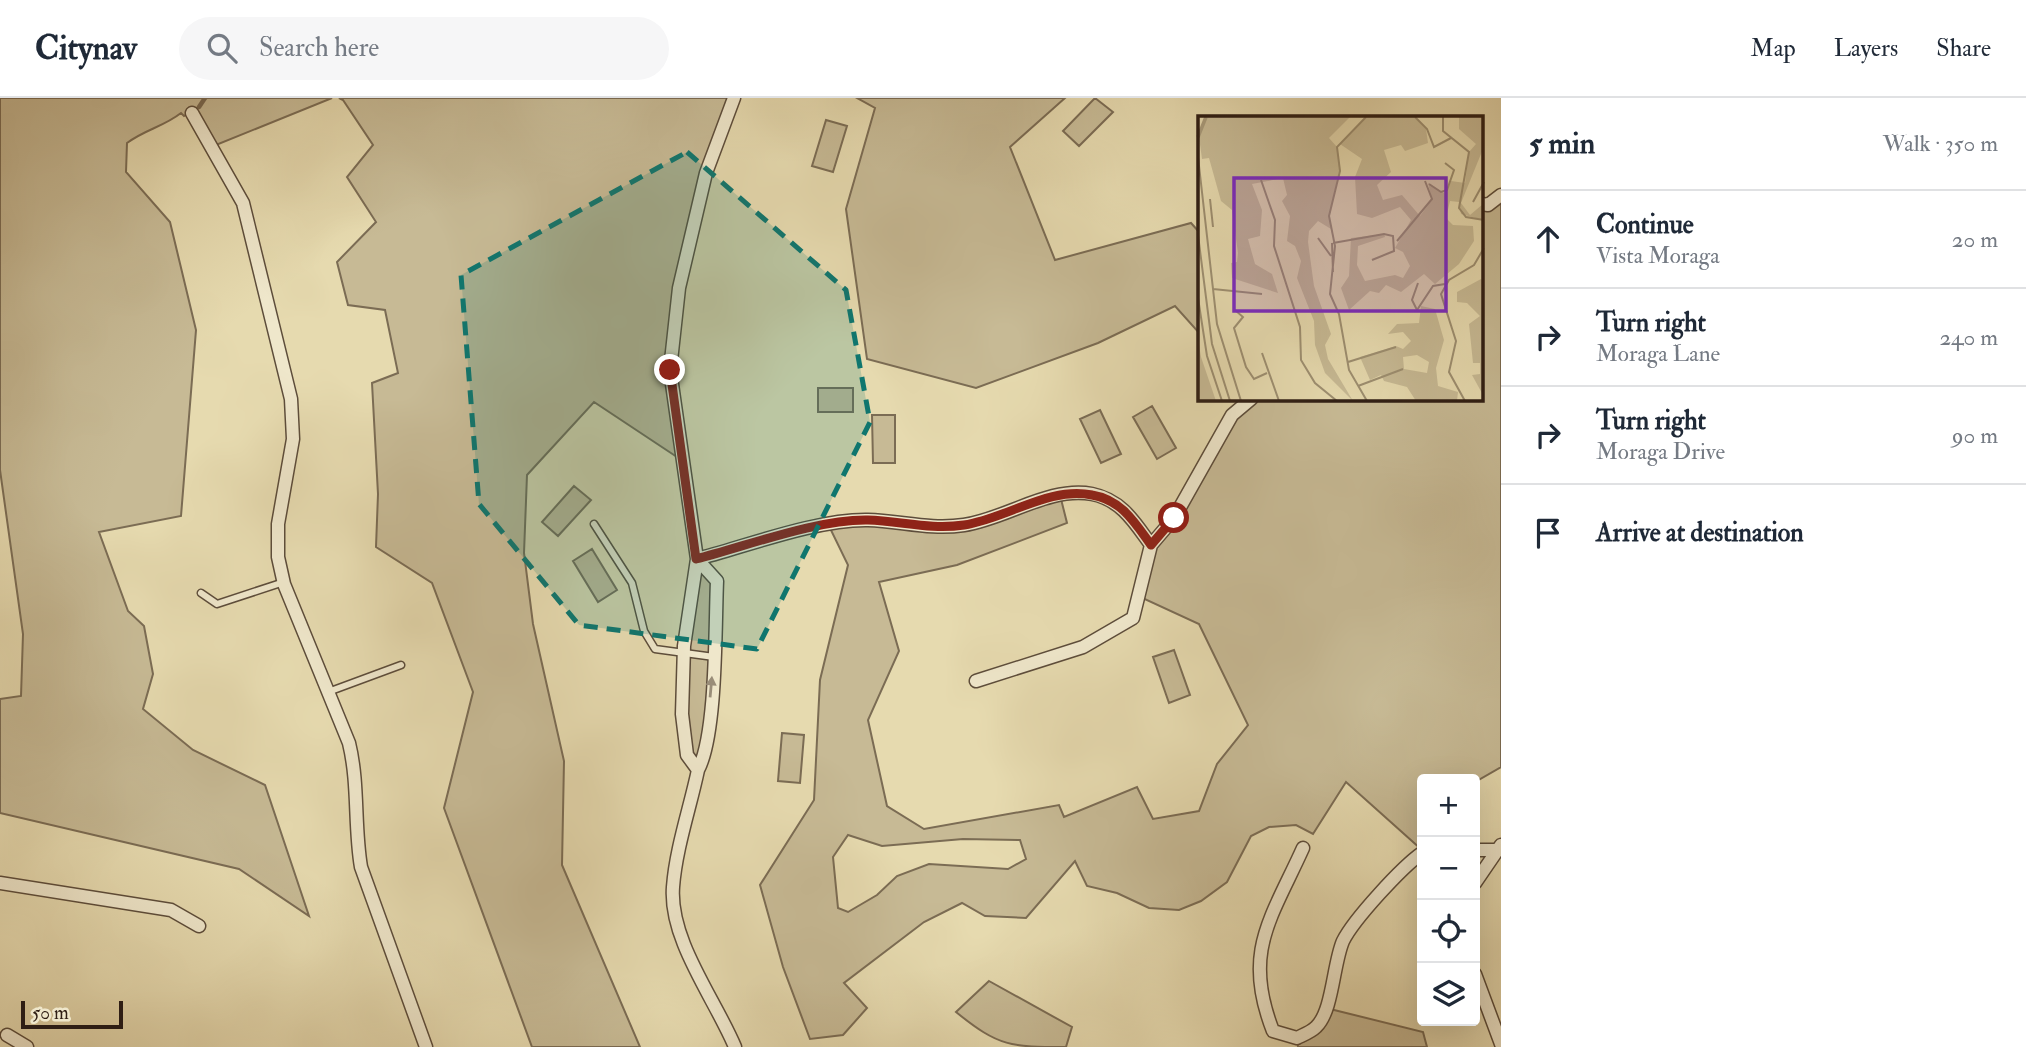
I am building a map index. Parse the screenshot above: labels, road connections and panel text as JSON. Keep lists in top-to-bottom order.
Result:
{
  "scale_bar": "50 m",
  "page": {
    "header": "Citynav",
    "search": "Search here",
    "nav": ["Map", "Layers", "Share"],
    "heading": ["5 min", "Walk · 350 m"],
    "list": [
      ["Continue", "Vista Moraga", "20 m"],
      ["Turn right", "Moraga Lane", "240 m"],
      ["Turn right", "Moraga Drive", "90 m"],
      "Arrive at destination"
    ],
    "map_buttons": ["+", "−"],
    "scale": "50 m"
  }
}
